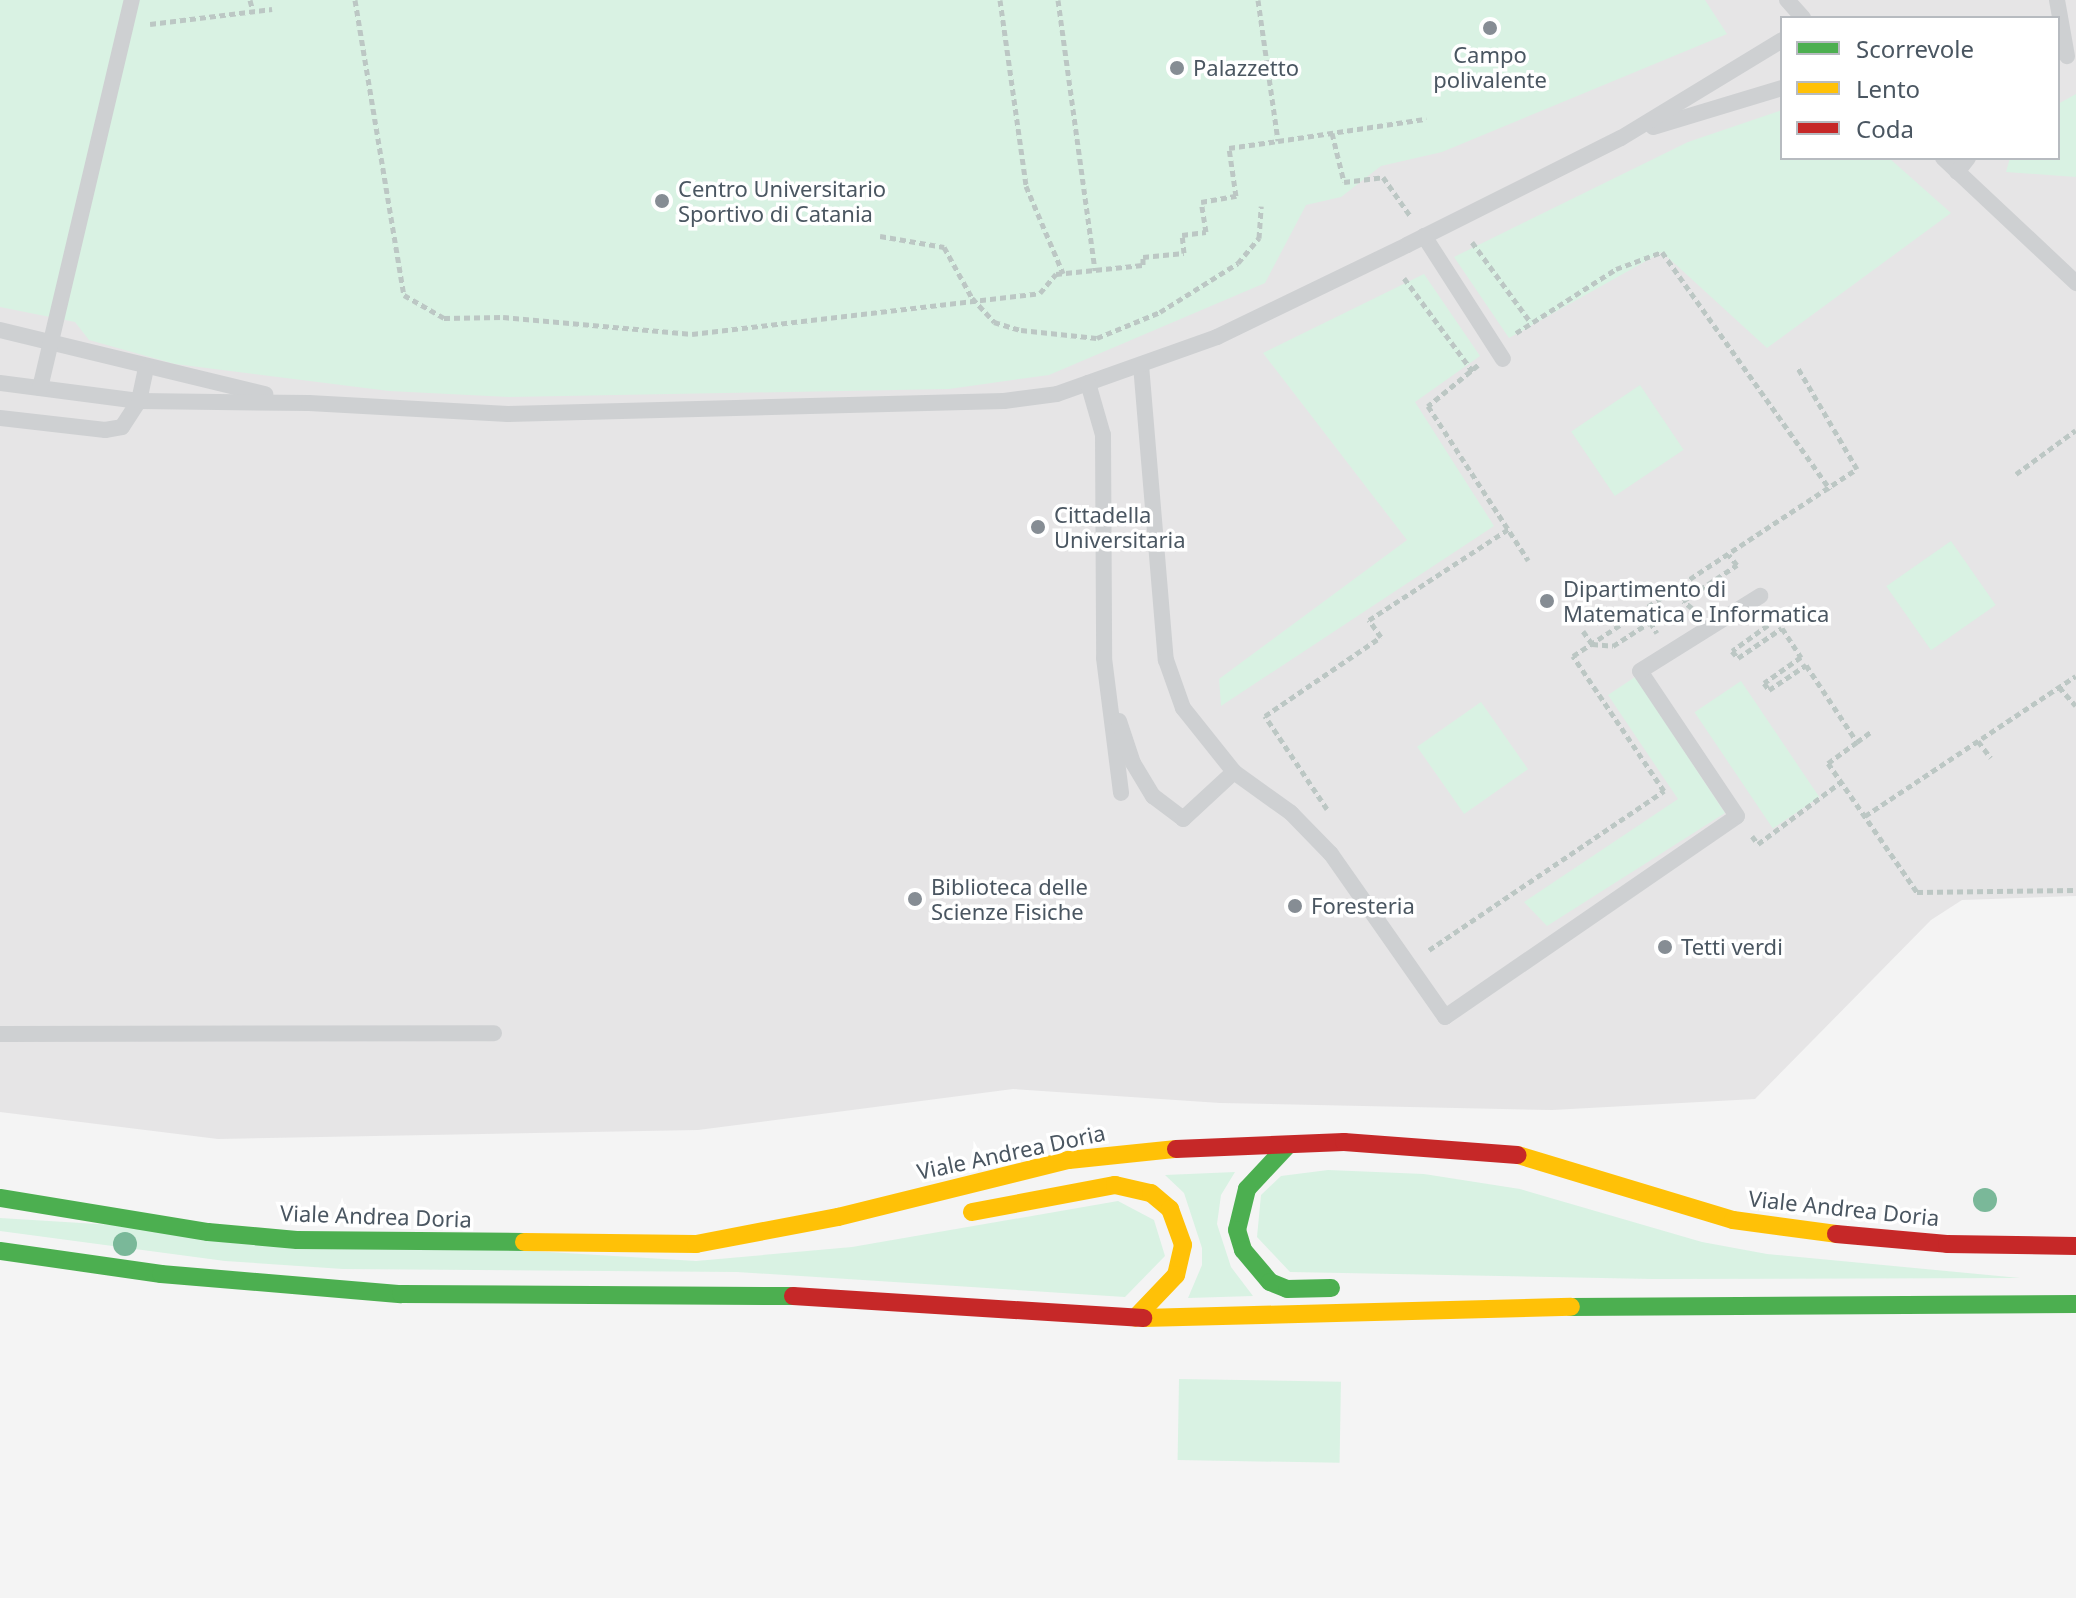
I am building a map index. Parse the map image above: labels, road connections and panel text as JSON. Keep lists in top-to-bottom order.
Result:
{
  "streets": {
    "main road": ["Viale Andrea Doria"]
  },
  "places": [
    "Campo polivalente",
    "Palazzetto",
    "Centro Universitario Sportivo di Catania",
    "Cittadella Universitaria",
    "Dipartimento di Matematica e Informatica",
    "Biblioteca delle Scienze Fisiche",
    "Foresteria",
    "Tetti verdi"
  ],
  "legend": ["Scorrevole", "Lento", "Coda"]
}
